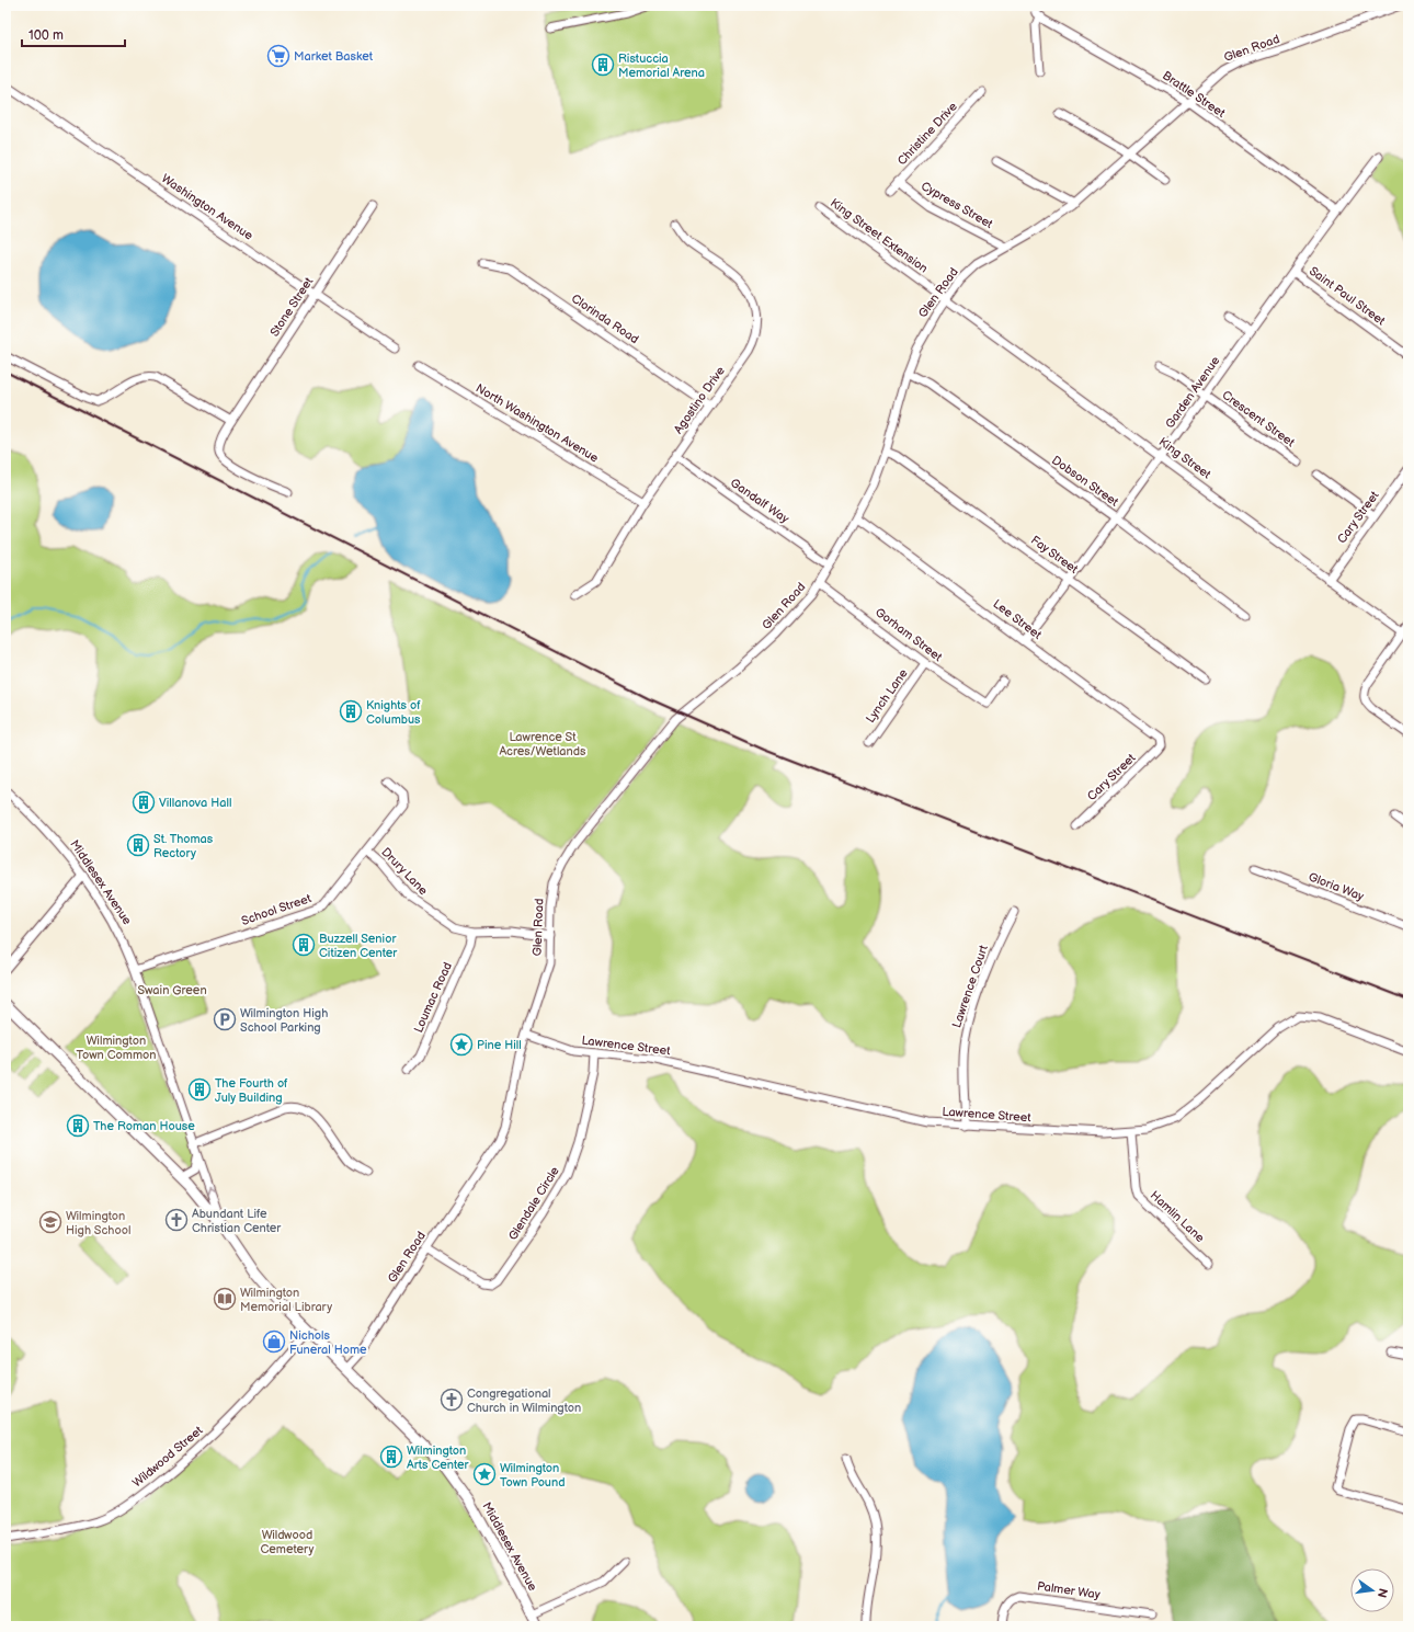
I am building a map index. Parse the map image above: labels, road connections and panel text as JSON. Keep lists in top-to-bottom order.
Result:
{
  "streets": {
    "main road": ["Middlesex Avenue"],
    "street": [
      "Glen Road",
      "Brattle Street",
      "Christine Drive",
      "Cypress Street",
      "Washington Avenue",
      "King Street Extension",
      "Saint Paul Street",
      "Stone Street",
      "Clorinda Road",
      "Garden Avenue",
      "Agostino Drive",
      "Crescent Street",
      "North Washington Avenue",
      "King Street",
      "Dobson Street",
      "Gandalf Way",
      "Cary Street",
      "Fay Street",
      "Lee Street",
      "Gorham Street",
      "Lynch Lane",
      "Drury Lane",
      "Gloria Way",
      "School Street",
      "Lawrence Court",
      "Loumac Road",
      "Lawrence Street",
      "Glendale Circle",
      "Hamlin Lane",
      "Wildwood Street",
      "Palmer Way"
    ]
  },
  "crossings": [
    ["Glen Road", "Brattle Street"],
    ["Glen Road", "Cypress Street"],
    ["Glen Road", "King Street Extension"],
    ["Glen Road", "King Street"],
    ["Glen Road", "Dobson Street"],
    ["Glen Road", "Gandalf Way"],
    ["Glen Road", "Fay Street"],
    ["Glen Road", "Lee Street"],
    ["Glen Road", "Gorham Street"],
    ["Glen Road", "Drury Lane"],
    ["Glen Road", "Middlesex Avenue"],
    ["Glen Road", "Lawrence Street"],
    ["Glen Road", "Glendale Circle"],
    ["Brattle Street", "Garden Avenue"],
    ["Christine Drive", "Cypress Street"],
    ["Washington Avenue", "Stone Street"],
    ["King Street Extension", "King Street"],
    ["Saint Paul Street", "Garden Avenue"],
    ["Clorinda Road", "Agostino Drive"],
    ["Garden Avenue", "Crescent Street"],
    ["Garden Avenue", "King Street"],
    ["Garden Avenue", "Dobson Street"],
    ["Garden Avenue", "Fay Street"],
    ["Garden Avenue", "Lee Street"],
    ["Agostino Drive", "North Washington Avenue"],
    ["Agostino Drive", "Gandalf Way"],
    ["King Street", "Cary Street"],
    ["Cary Street", "Lee Street"],
    ["Gorham Street", "Lynch Lane"],
    ["Drury Lane", "School Street"],
    ["Drury Lane", "Loumac Road"],
    ["Middlesex Avenue", "School Street"],
    ["Middlesex Avenue", "Wildwood Street"],
    ["Lawrence Court", "Lawrence Street"],
    ["Lawrence Street", "Glendale Circle"],
    ["Lawrence Street", "Hamlin Lane"]
  ],
  "parks": [
    "Lawrence St Acres/Wetlands",
    "Swain Green",
    "Wilmington Town Common",
    "Wildwood Cemetery"
  ],
  "places": {
    "supermarket": ["Market Basket"],
    "building": [
      "Ristuccia Memorial Arena",
      "Knights of Columbus",
      "Villanova Hall",
      "St. Thomas Rectory",
      "Buzzell Senior Citizen Center",
      "The Fourth of July Building",
      "The Roman House",
      "Wilmington Arts Center"
    ],
    "parking": ["Wilmington High School Parking"],
    "place": ["Pine Hill", "Wilmington Town Pound"],
    "church": ["Abundant Life Christian Center", "Congregational Church in Wilmington"],
    "school or university": ["Wilmington High School"],
    "library": ["Wilmington Memorial Library"],
    "shop": ["Nichols Funeral Home"]
  },
  "scale_bar": "100 m",
  "north": "right"
}
